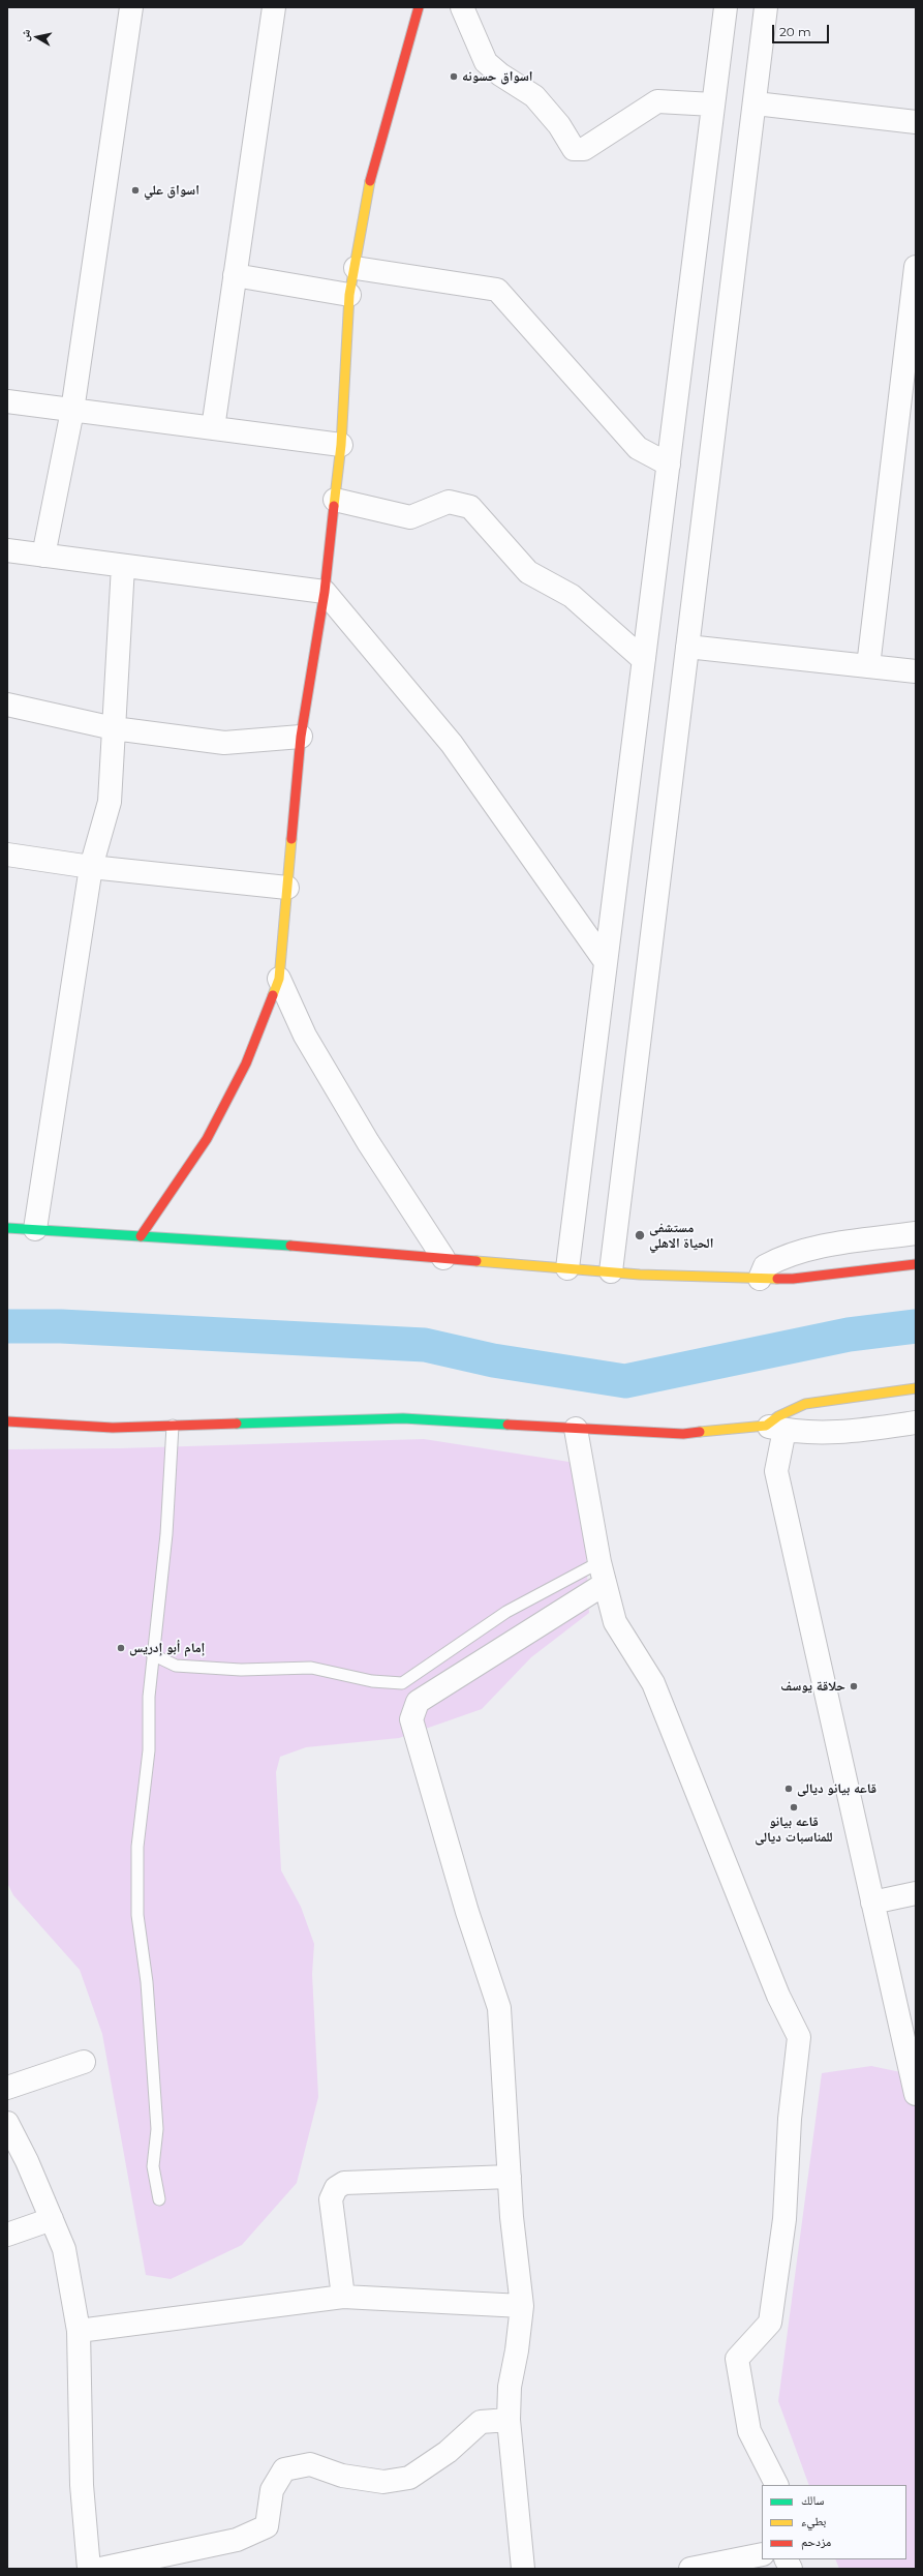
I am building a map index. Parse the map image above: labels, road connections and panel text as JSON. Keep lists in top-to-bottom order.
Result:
{
  "places": [
    "اسواق حسونه",
    "اسواق علي",
    "مستشفى الحياة الاهلي",
    "إمام أبو إدريس",
    "حلاقة يوسف",
    "قاعه بيانو ديالى",
    "قاعه بيانو للمناسبات ديالى"
  ],
  "legend": ["سالك", "بطيء", "مزدحم"],
  "scale_bar": "20 m",
  "north": "left"
}
